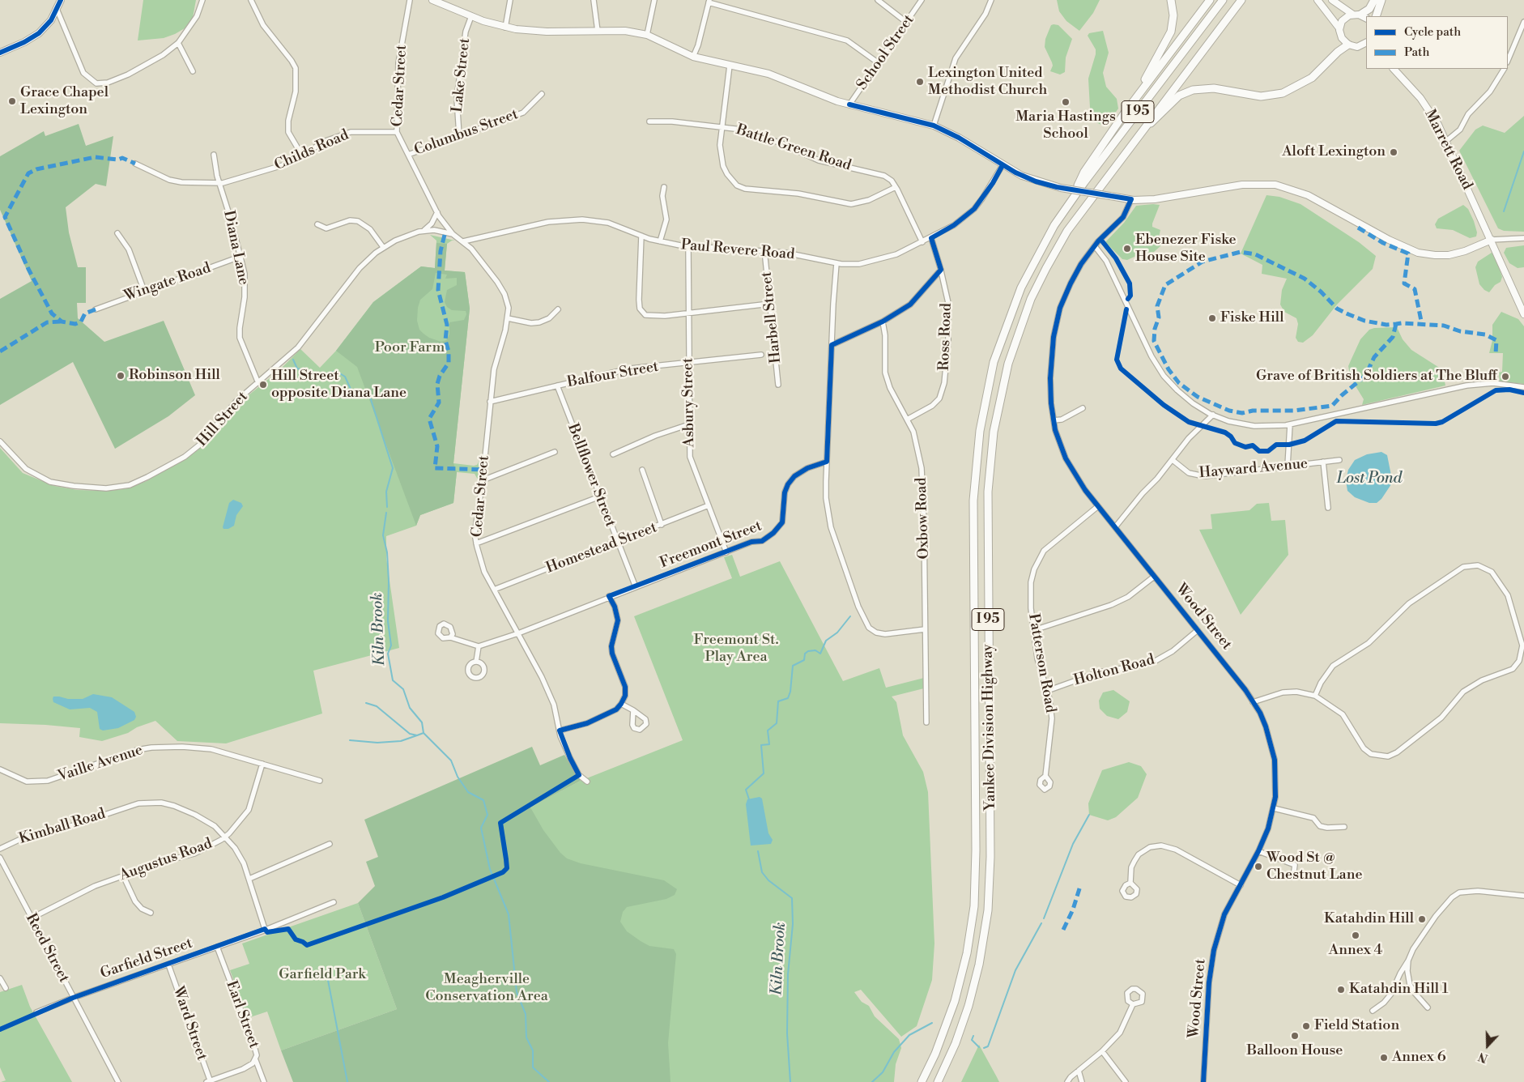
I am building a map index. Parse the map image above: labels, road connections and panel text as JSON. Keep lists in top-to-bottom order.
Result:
{
  "streets": {
    "highway": ["I 95", "Yankee Division Highway"],
    "main road": ["Marrett Road"],
    "street": [
      "School Street",
      "Lake Street",
      "Cedar Street",
      "Columbus Street",
      "Battle Green Road",
      "Childs Road",
      "Diana Lane",
      "Paul Revere Road",
      "Wingate Road",
      "Harbell Street",
      "Ross Road",
      "Balfour Street",
      "Asbury Street",
      "Hill Street",
      "Hayward Avenue",
      "Bellflower Street",
      "Oxbow Road",
      "Freemont Street",
      "Homestead Street",
      "Wood Street",
      "Patterson Road",
      "Holton Road",
      "Vaille Avenue",
      "Kimball Road",
      "Augustus Road",
      "Reed Street",
      "Garfield Street",
      "Earl Street",
      "Ward Street"
    ]
  },
  "crossings": [
    ["Lake Street", "Columbus Street"],
    ["Cedar Street", "Columbus Street"],
    ["Cedar Street", "Childs Road"],
    ["Cedar Street", "Paul Revere Road"],
    ["Cedar Street", "Balfour Street"],
    ["Cedar Street", "Hill Street"],
    ["Cedar Street", "Freemont Street"],
    ["Cedar Street", "Homestead Street"],
    ["Battle Green Road", "Paul Revere Road"],
    ["Childs Road", "Diana Lane"],
    ["Diana Lane", "Wingate Road"],
    ["Diana Lane", "Hill Street"],
    ["Paul Revere Road", "Harbell Street"],
    ["Paul Revere Road", "Ross Road"],
    ["Paul Revere Road", "Asbury Street"],
    ["Ross Road", "Oxbow Road"],
    ["Balfour Street", "Asbury Street"],
    ["Balfour Street", "Bellflower Street"],
    ["Asbury Street", "Freemont Street"],
    ["Asbury Street", "Homestead Street"],
    ["Bellflower Street", "Freemont Street"],
    ["Bellflower Street", "Homestead Street"],
    ["Wood Street", "Patterson Road"],
    ["Wood Street", "Holton Road"],
    ["Patterson Road", "Holton Road"],
    ["Vaille Avenue", "Augustus Road"],
    ["Kimball Road", "Augustus Road"],
    ["Kimball Road", "Garfield Street"],
    ["Augustus Road", "Reed Street"],
    ["Reed Street", "Garfield Street"],
    ["Garfield Street", "Earl Street"],
    ["Garfield Street", "Ward Street"]
  ],
  "water": ["Lost Pond", "Kiln Brook"],
  "parks": [
    "Poor Farm",
    "Freemont St. Play Area",
    "Garfield Park",
    "Meagherville Conservation Area"
  ],
  "places": [
    "Lexington United Methodist Church",
    "Grace Chapel Lexington",
    "Maria Hastings School",
    "Aloft Lexington",
    "Ebenezer Fiske House Site",
    "Fiske Hill",
    "Robinson Hill",
    "Grave of British Soldiers at The Bluff",
    "Hill Street opposite Diana Lane",
    "Wood St @ Chestnut Lane",
    "Katahdin Hill",
    "Annex 4",
    "Katahdin Hill 1",
    "Field Station",
    "Balloon House",
    "Annex 6"
  ],
  "legend": ["Cycle path", "Path"],
  "north": "bottom"
}
